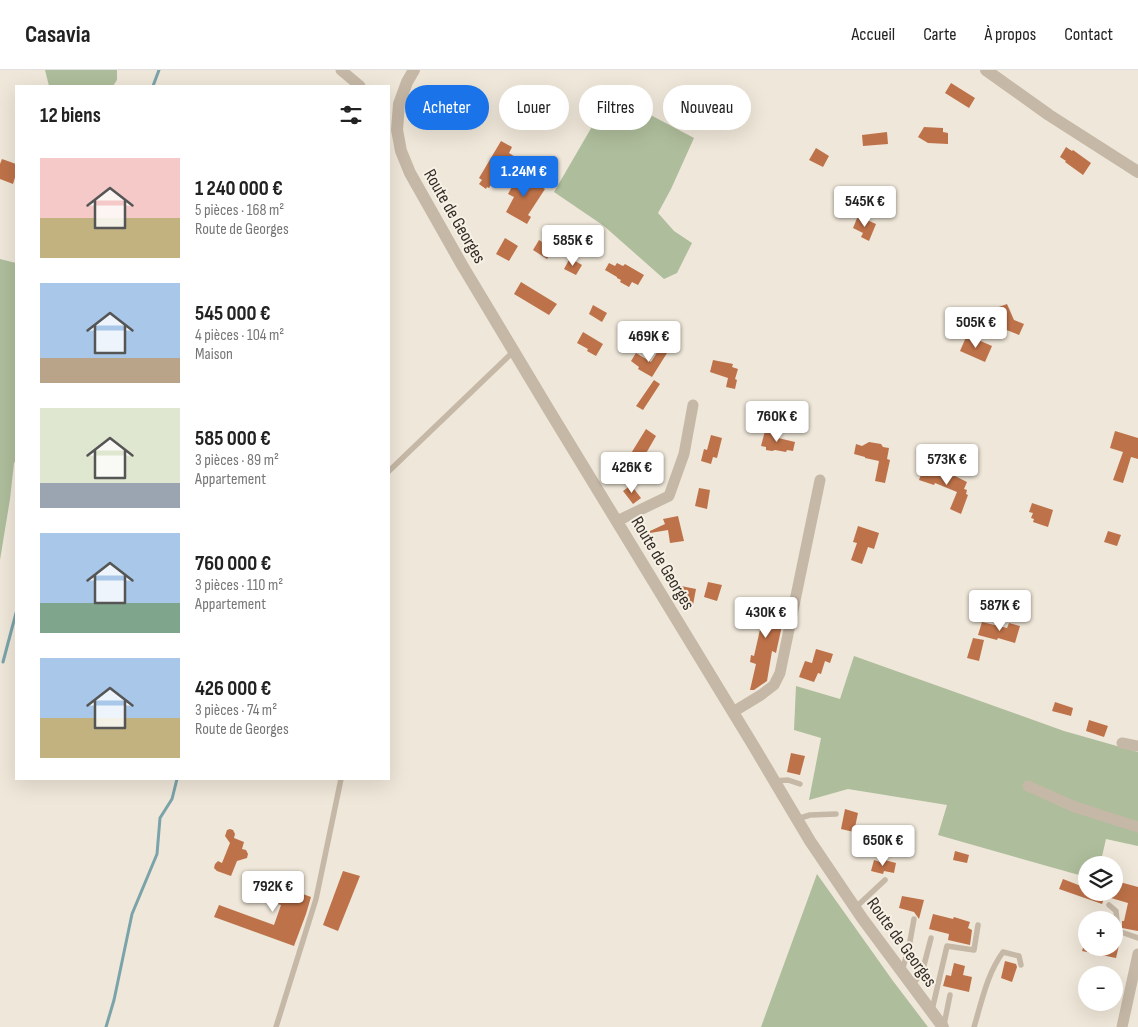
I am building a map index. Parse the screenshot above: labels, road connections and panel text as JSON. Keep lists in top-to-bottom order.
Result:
{
  "streets": {
    "street": ["Route de Georges"]
  },
  "page": {
    "header": "Casavia",
    "nav": [
      "Accueil",
      "Carte",
      "À propos",
      "Contact"
    ],
    "chip": [
      "Acheter",
      "Louer",
      "Filtres",
      "Nouveau"
    ],
    "heading": "12 biens",
    "list": [
      {
        "name": "1 240 000 €",
        "note": "5 pièces · 168 m² · Route de Georges"
      },
      {
        "name": "545 000 €",
        "note": "4 pièces · 104 m² · Maison"
      },
      {
        "name": "585 000 €",
        "note": "3 pièces · 89 m² · Appartement"
      },
      {
        "name": "760 000 €",
        "note": "3 pièces · 110 m² · Appartement"
      },
      {
        "name": "426 000 €",
        "note": "3 pièces · 74 m² · Route de Georges"
      }
    ],
    "price": [
      "1.24M €",
      "545K €",
      "585K €",
      "505K €",
      "469K €",
      "760K €",
      "573K €",
      "426K €",
      "587K €",
      "430K €",
      "650K €",
      "792K €"
    ],
    "map_buttons": ["+", "−"]
  }
}
